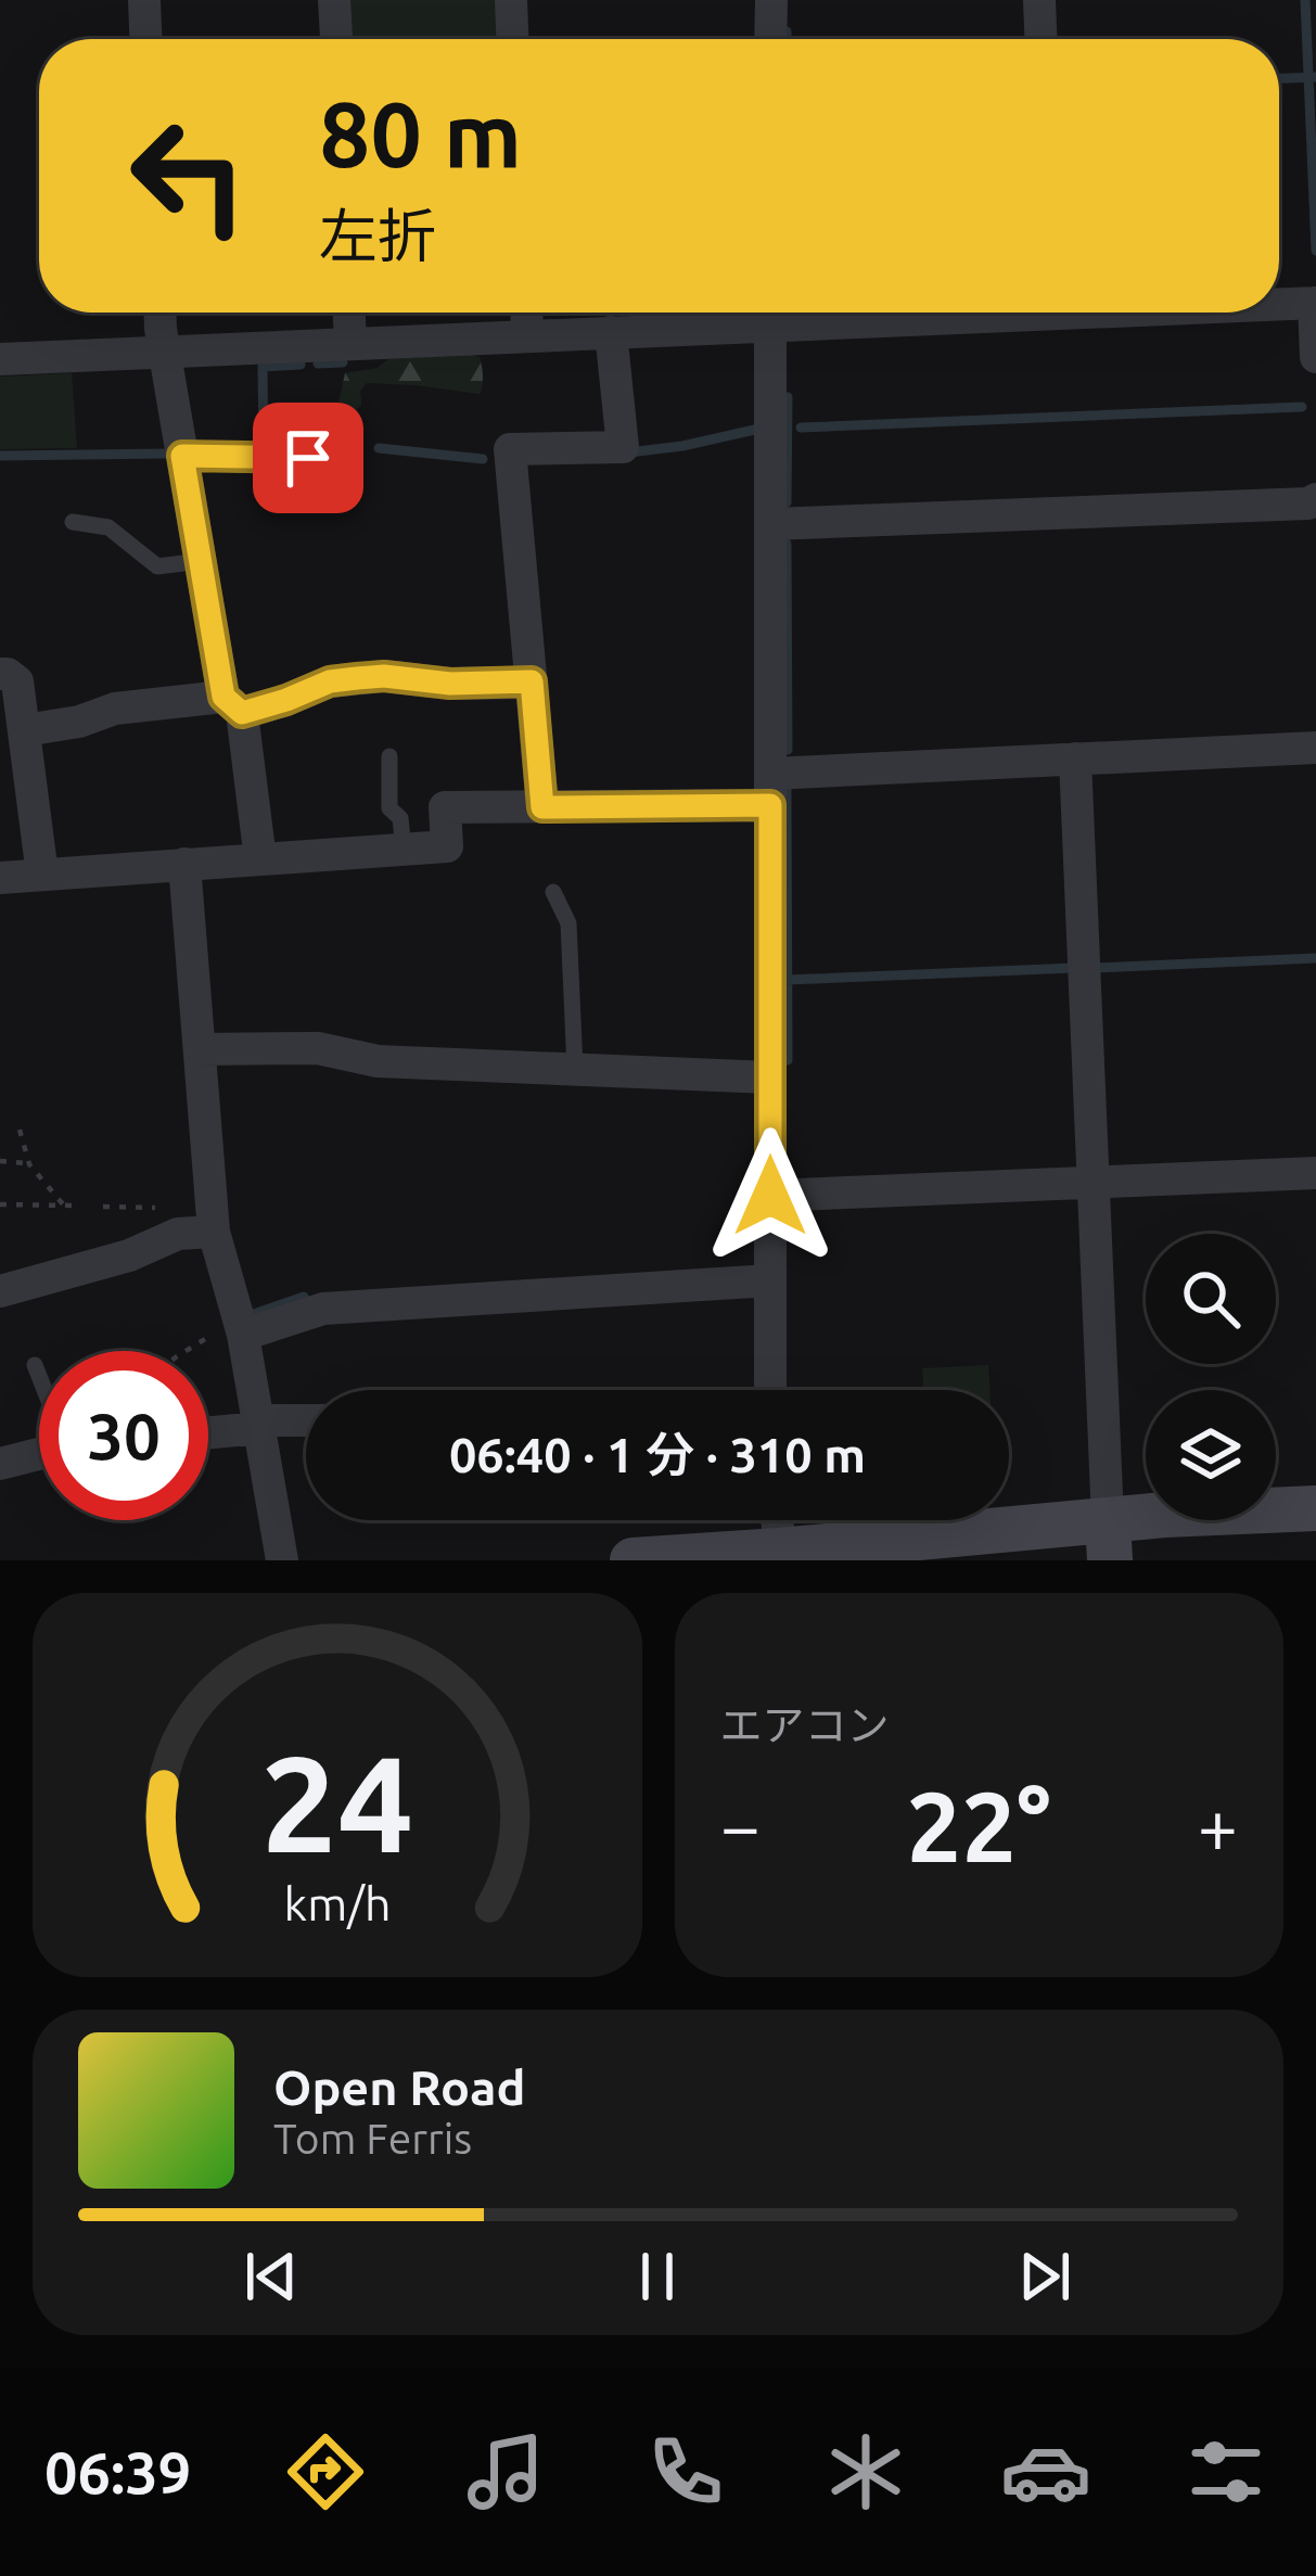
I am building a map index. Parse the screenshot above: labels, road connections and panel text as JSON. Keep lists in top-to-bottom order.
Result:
{
  "page": {
    "turn": ["80 m", "左折"],
    "limit": "30",
    "trip": "06:40 · 1 分 · 310 m",
    "tile": "エアコン",
    "heat": ["−", "22°", "+"],
    "song": ["Open Road", "Tom Ferris"],
    "tabs": "06:39",
    "gauge": ["24", "km/h"]
  }
}
